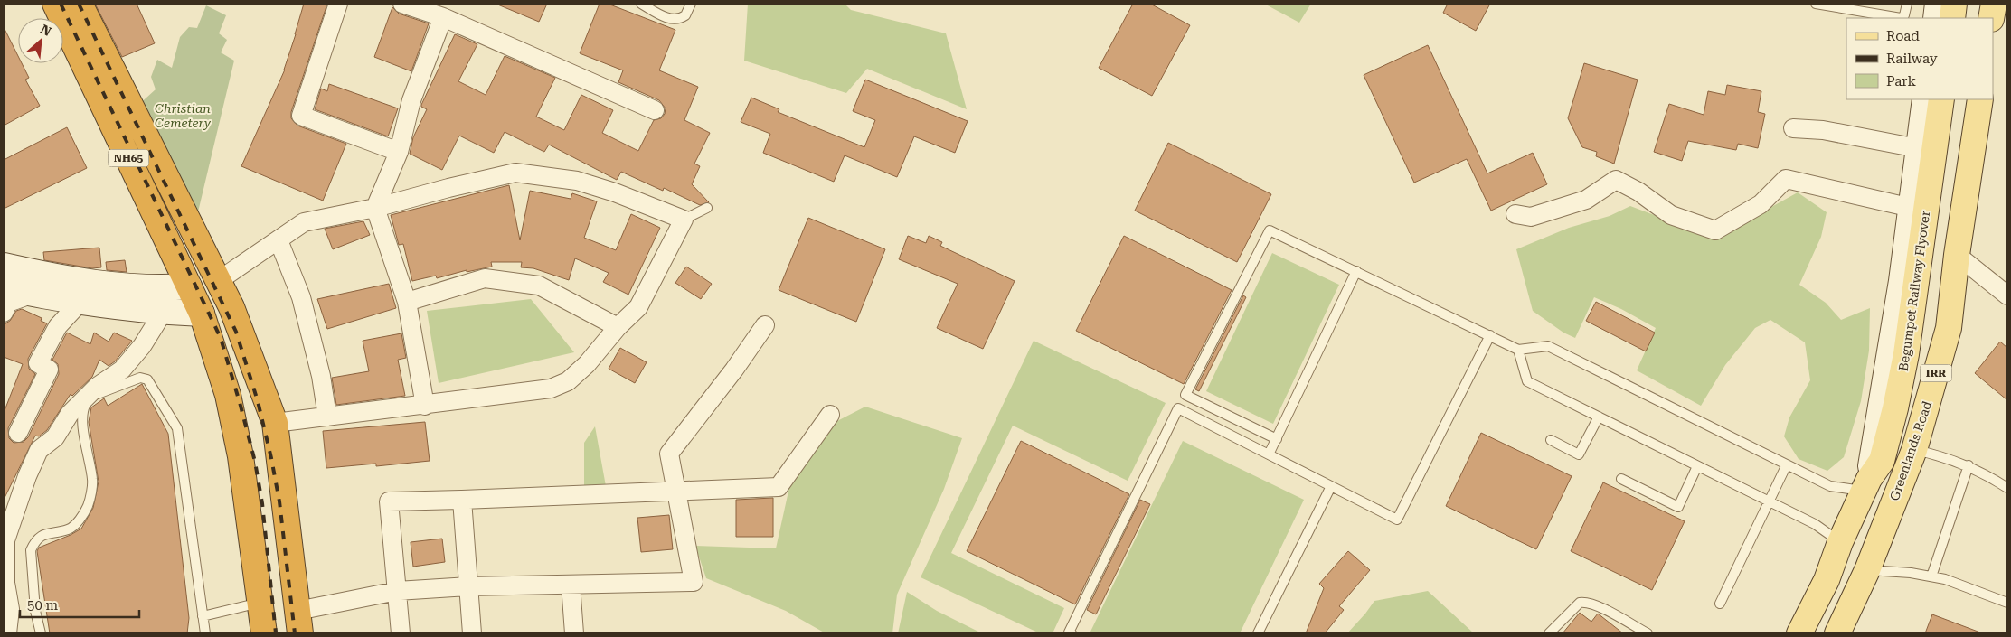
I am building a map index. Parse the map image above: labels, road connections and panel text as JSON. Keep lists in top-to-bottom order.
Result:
{
  "streets": {
    "highway": ["NH65"],
    "main road": ["Begumpet Railway Flyover", "IRR", "Greenlands Road"]
  },
  "crossings": [
    ["Begumpet Railway Flyover", "IRR"]
  ],
  "parks": ["Christian Cemetery"],
  "legend": ["Road", "Railway", "Park"],
  "scale_bar": "50 m",
  "north": "top right"
}
